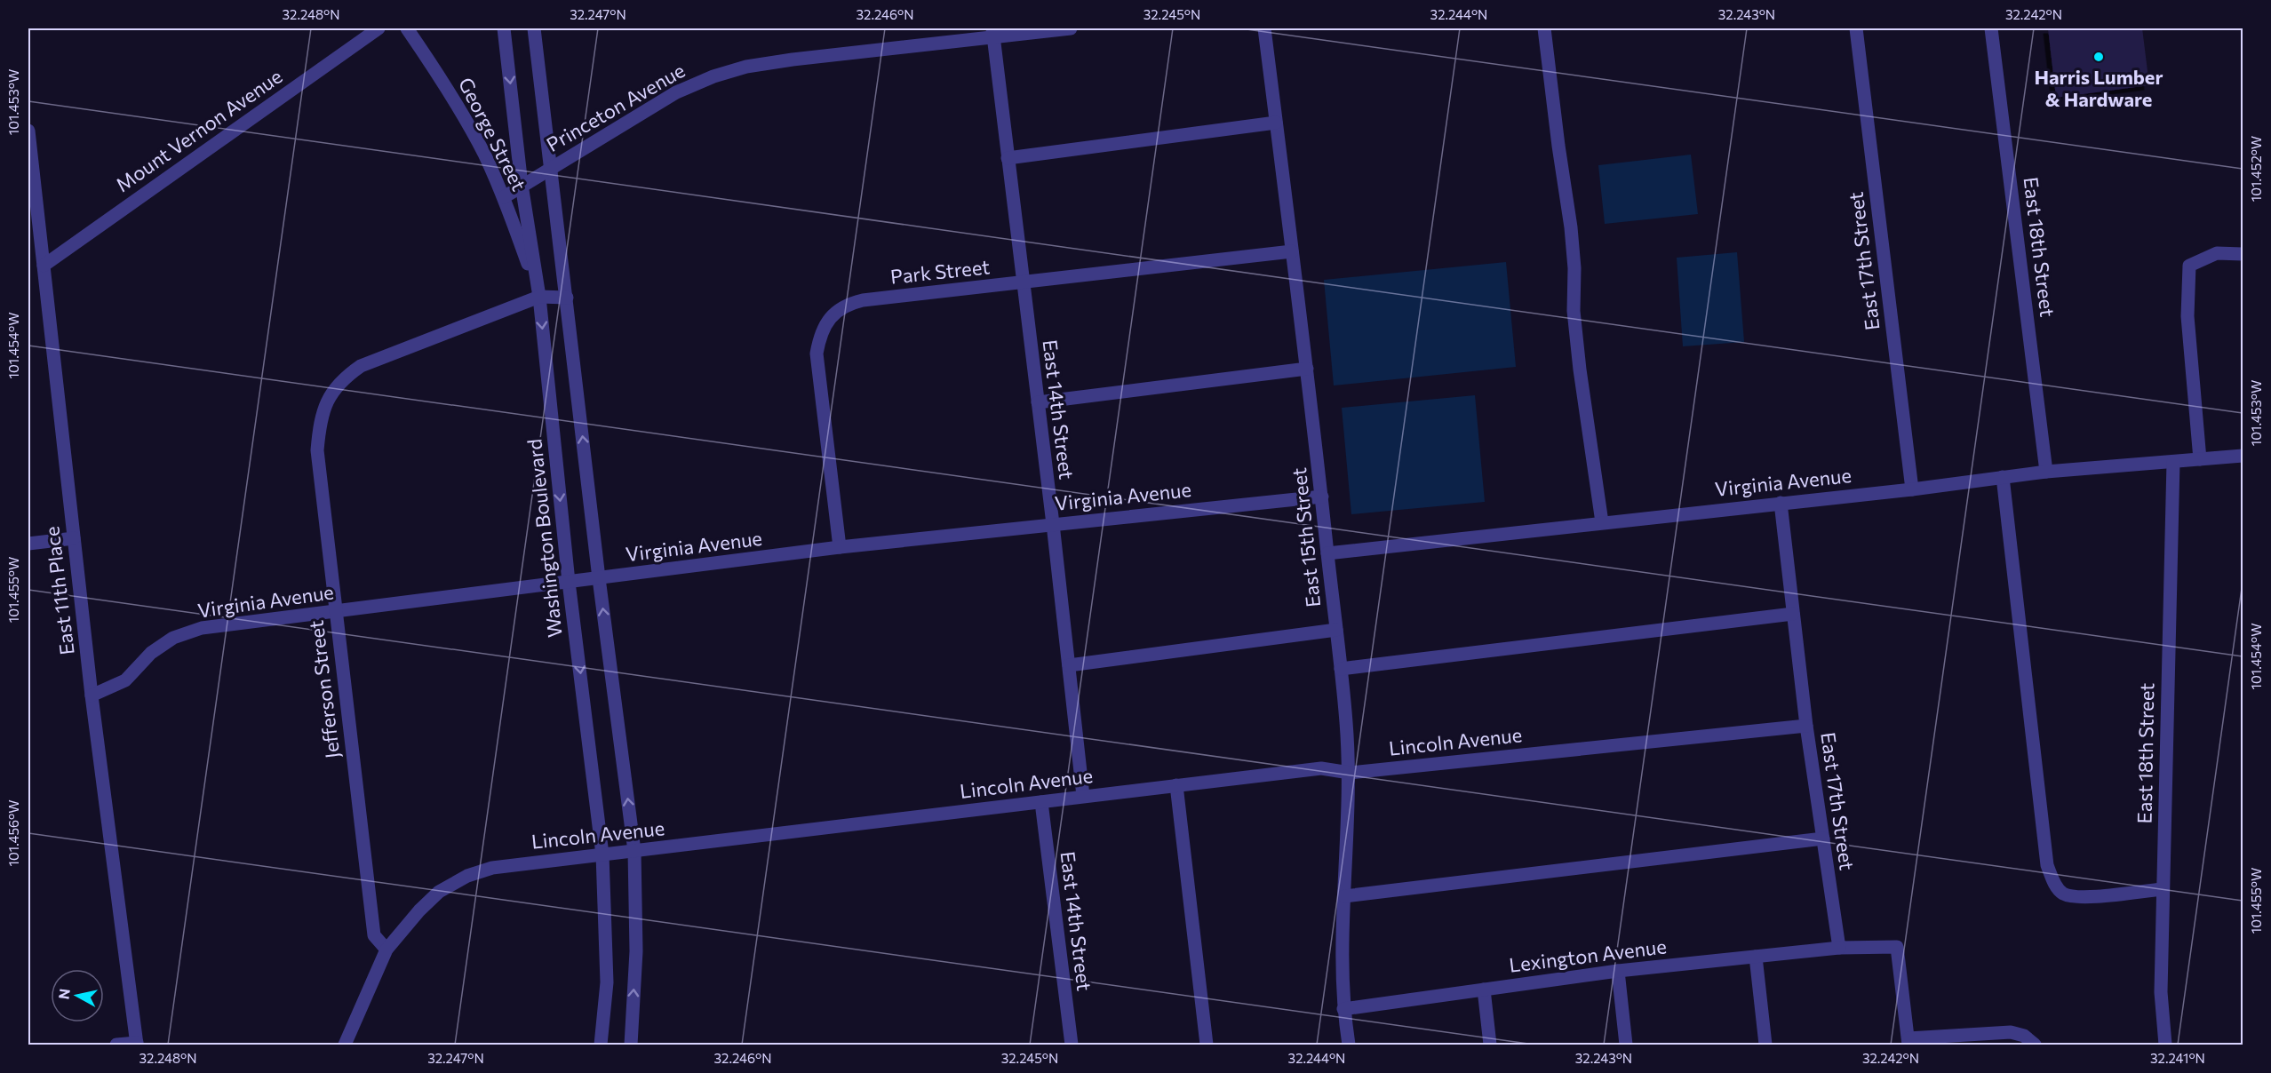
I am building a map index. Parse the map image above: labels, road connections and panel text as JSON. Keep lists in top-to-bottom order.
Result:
{
  "streets": {
    "street": [
      "Princeton Avenue",
      "Mount Vernon Avenue",
      "George Street",
      "East 18th Street",
      "East 17th Street",
      "Park Street",
      "East 14th Street",
      "Virginia Avenue",
      "East 15th Street",
      "Washington Boulevard",
      "East 11th Place",
      "Jefferson Street",
      "Lincoln Avenue",
      "Lexington Avenue"
    ]
  },
  "crossings": [
    ["Princeton Avenue", "George Street"],
    ["Princeton Avenue", "East 14th Street"],
    ["Princeton Avenue", "Washington Boulevard"],
    ["Mount Vernon Avenue", "East 11th Place"],
    ["George Street", "Washington Boulevard"],
    ["George Street", "Jefferson Street"],
    ["East 18th Street", "Virginia Avenue"],
    ["East 17th Street", "Virginia Avenue"],
    ["East 17th Street", "Lincoln Avenue"],
    ["East 17th Street", "Lexington Avenue"],
    ["Park Street", "East 14th Street"],
    ["Park Street", "Virginia Avenue"],
    ["Park Street", "East 15th Street"],
    ["East 14th Street", "Virginia Avenue"],
    ["East 14th Street", "Lincoln Avenue"],
    ["Virginia Avenue", "East 15th Street"],
    ["Virginia Avenue", "Washington Boulevard"],
    ["Virginia Avenue", "East 11th Place"],
    ["Virginia Avenue", "Jefferson Street"],
    ["East 15th Street", "Lincoln Avenue"],
    ["East 15th Street", "Lexington Avenue"],
    ["Washington Boulevard", "Jefferson Street"],
    ["Washington Boulevard", "Lincoln Avenue"],
    ["Jefferson Street", "Lincoln Avenue"]
  ],
  "places": ["Harris Lumber & Hardware"],
  "north": "left",
  "coordinates": [
    "32.248°N",
    "32.247°N",
    "32.246°N",
    "32.245°N",
    "32.244°N",
    "32.243°N",
    "32.242°N",
    "101.453°W",
    "101.452°W",
    "101.454°W",
    "101.455°W",
    "101.456°W",
    "32.241°N"
  ]
}
